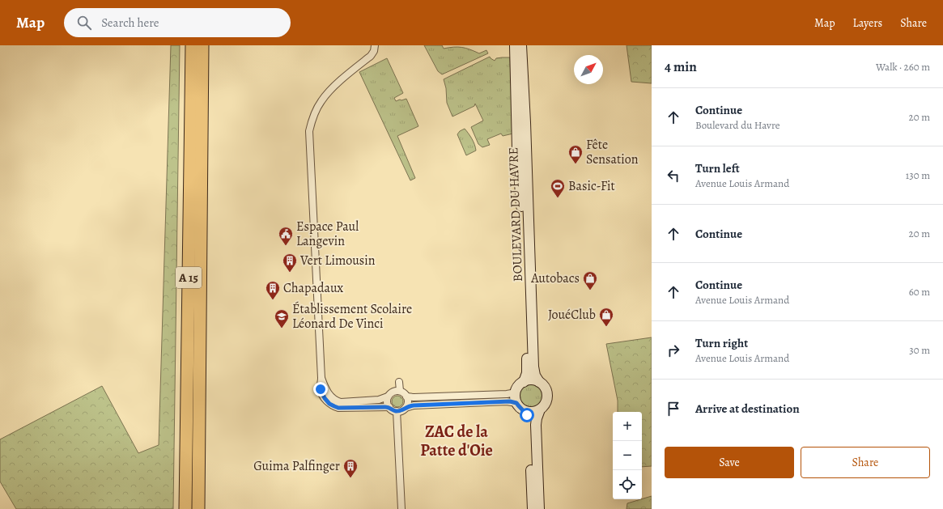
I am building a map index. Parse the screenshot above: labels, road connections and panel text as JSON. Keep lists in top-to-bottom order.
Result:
{
  "streets": {
    "highway": ["A 15"],
    "main road": ["BOULEVARD DU HAVRE"]
  },
  "districts": ["ZAC de la Patte d'Oie"],
  "places": {
    "shop": ["Fête Sensation", "Autobacs", "JouéClub"],
    "sports": ["Basic-Fit"],
    "public building": ["Espace Paul Langevin"],
    "building": ["Vert Limousin", "Chapadaux", "Guima Palfinger"],
    "school or university": ["Établissement Scolaire Léonard De Vinci"]
  },
  "north": "top right",
  "page": {
    "header": "Map",
    "search": "Search here",
    "nav": ["Map", "Layers", "Share"],
    "heading": ["4 min", "Walk · 260 m"],
    "list": [
      ["Continue", "Boulevard du Havre", "20 m"],
      ["Turn left", "Avenue Louis Armand", "130 m"],
      ["Continue", "20 m"],
      ["Continue", "Avenue Louis Armand", "60 m"],
      ["Turn right", "Avenue Louis Armand", "30 m"],
      "Arrive at destination"
    ],
    "map_buttons": ["+", "−"],
    "buttons": ["Save", "Share"]
  }
}
